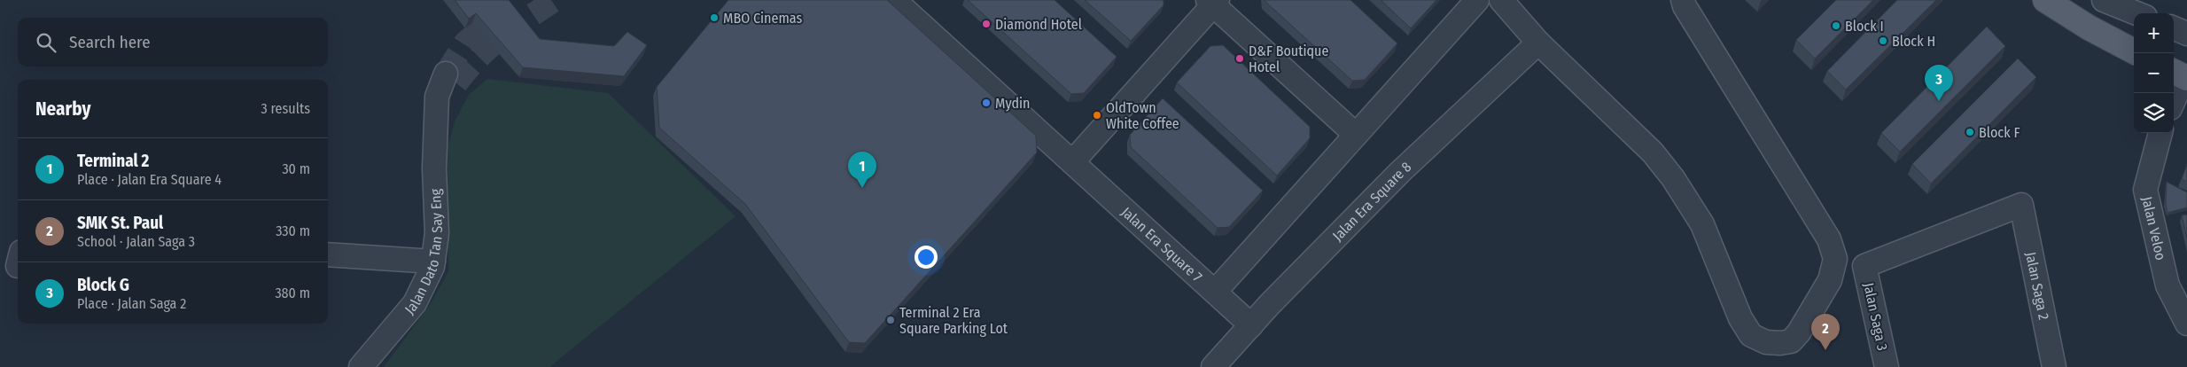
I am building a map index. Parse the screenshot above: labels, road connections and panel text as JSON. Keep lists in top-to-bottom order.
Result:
{
  "streets": {
    "street": [
      "Jalan Era Square 8",
      "Jalan Veloo",
      "Jalan Era Square 7",
      "Jalan Dato Tan Say Eng",
      "Jalan Saga 2",
      "Jalan Saga 3"
    ]
  },
  "crossings": [
    ["Jalan Era Square 8", "Jalan Era Square 7"],
    ["Jalan Saga 2", "Jalan Saga 3"]
  ],
  "places": [
    "MBO Cinemas",
    "Diamond Hotel",
    "Block I",
    "Block H",
    "D&F Boutique Hotel",
    "Mydin",
    "OldTown White Coffee",
    "Block F",
    "Terminal 2 Era Square Parking Lot"
  ],
  "page": {
    "map_buttons": ["+", "−"],
    "search": "Search here",
    "pins": ["3", "1", "2"],
    "heading": ["Nearby", "3 results"],
    "list": [
      {
        "mark": "1",
        "name": "Terminal 2",
        "note": "Place · Jalan Era Square 4",
        "value": "30 m"
      },
      {
        "mark": "2",
        "name": "SMK St. Paul",
        "note": "School · Jalan Saga 3",
        "value": "330 m"
      },
      {
        "mark": "3",
        "name": "Block G",
        "note": "Place · Jalan Saga 2",
        "value": "380 m"
      }
    ]
  }
}
